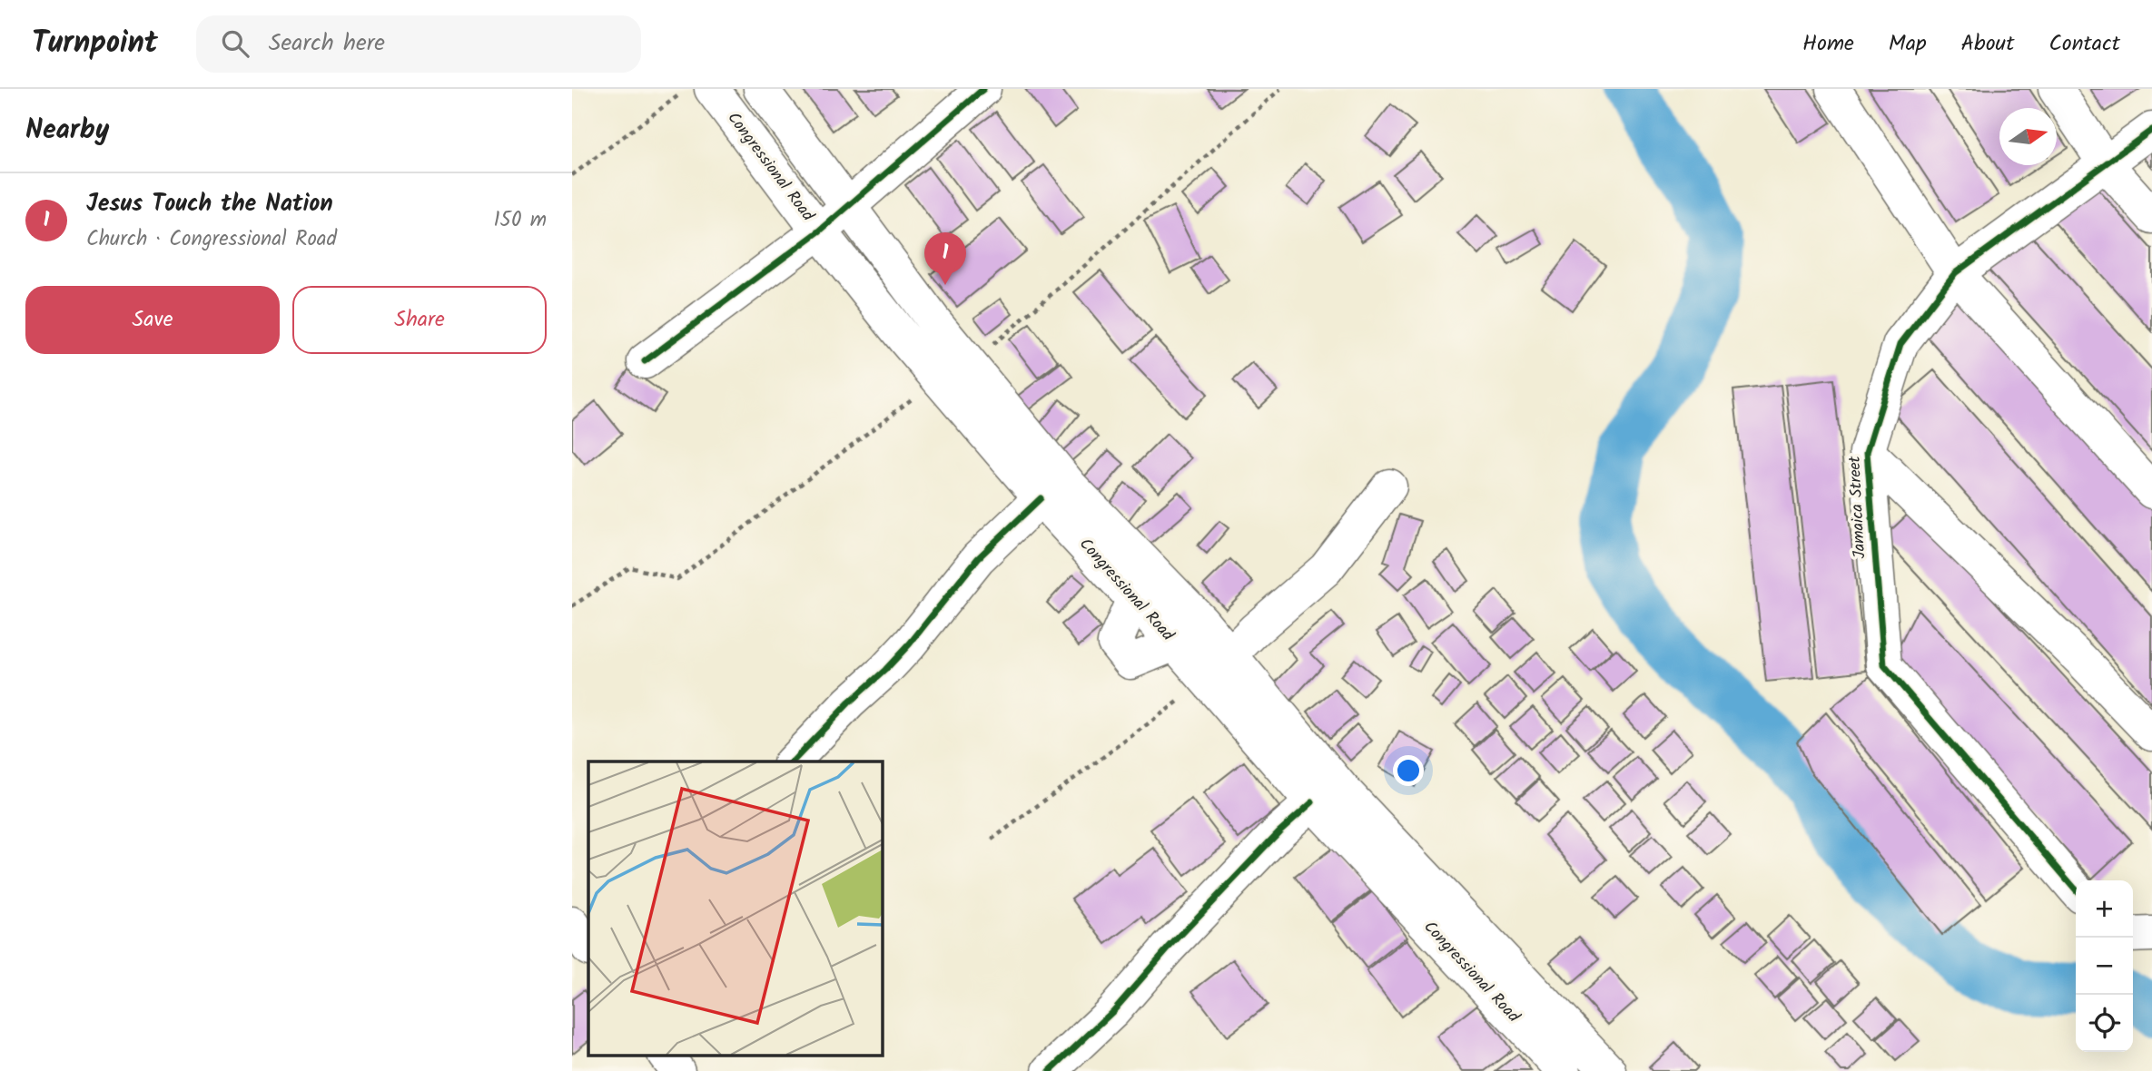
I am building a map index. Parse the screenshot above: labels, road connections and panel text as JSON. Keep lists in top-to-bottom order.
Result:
{
  "streets": {
    "street": ["Congressional Road", "Jamaica Street"]
  },
  "north": "right",
  "page": {
    "header": "Turnpoint",
    "search": "Search here",
    "nav": [
      "Home",
      "Map",
      "About",
      "Contact"
    ],
    "heading": "Nearby",
    "list": [
      {
        "mark": "1",
        "name": "Jesus Touch the Nation",
        "note": "Church · Congressional Road",
        "value": "150 m"
      }
    ],
    "pins": "1",
    "buttons": ["Save", "Share"],
    "map_buttons": ["+", "−"]
  }
}
